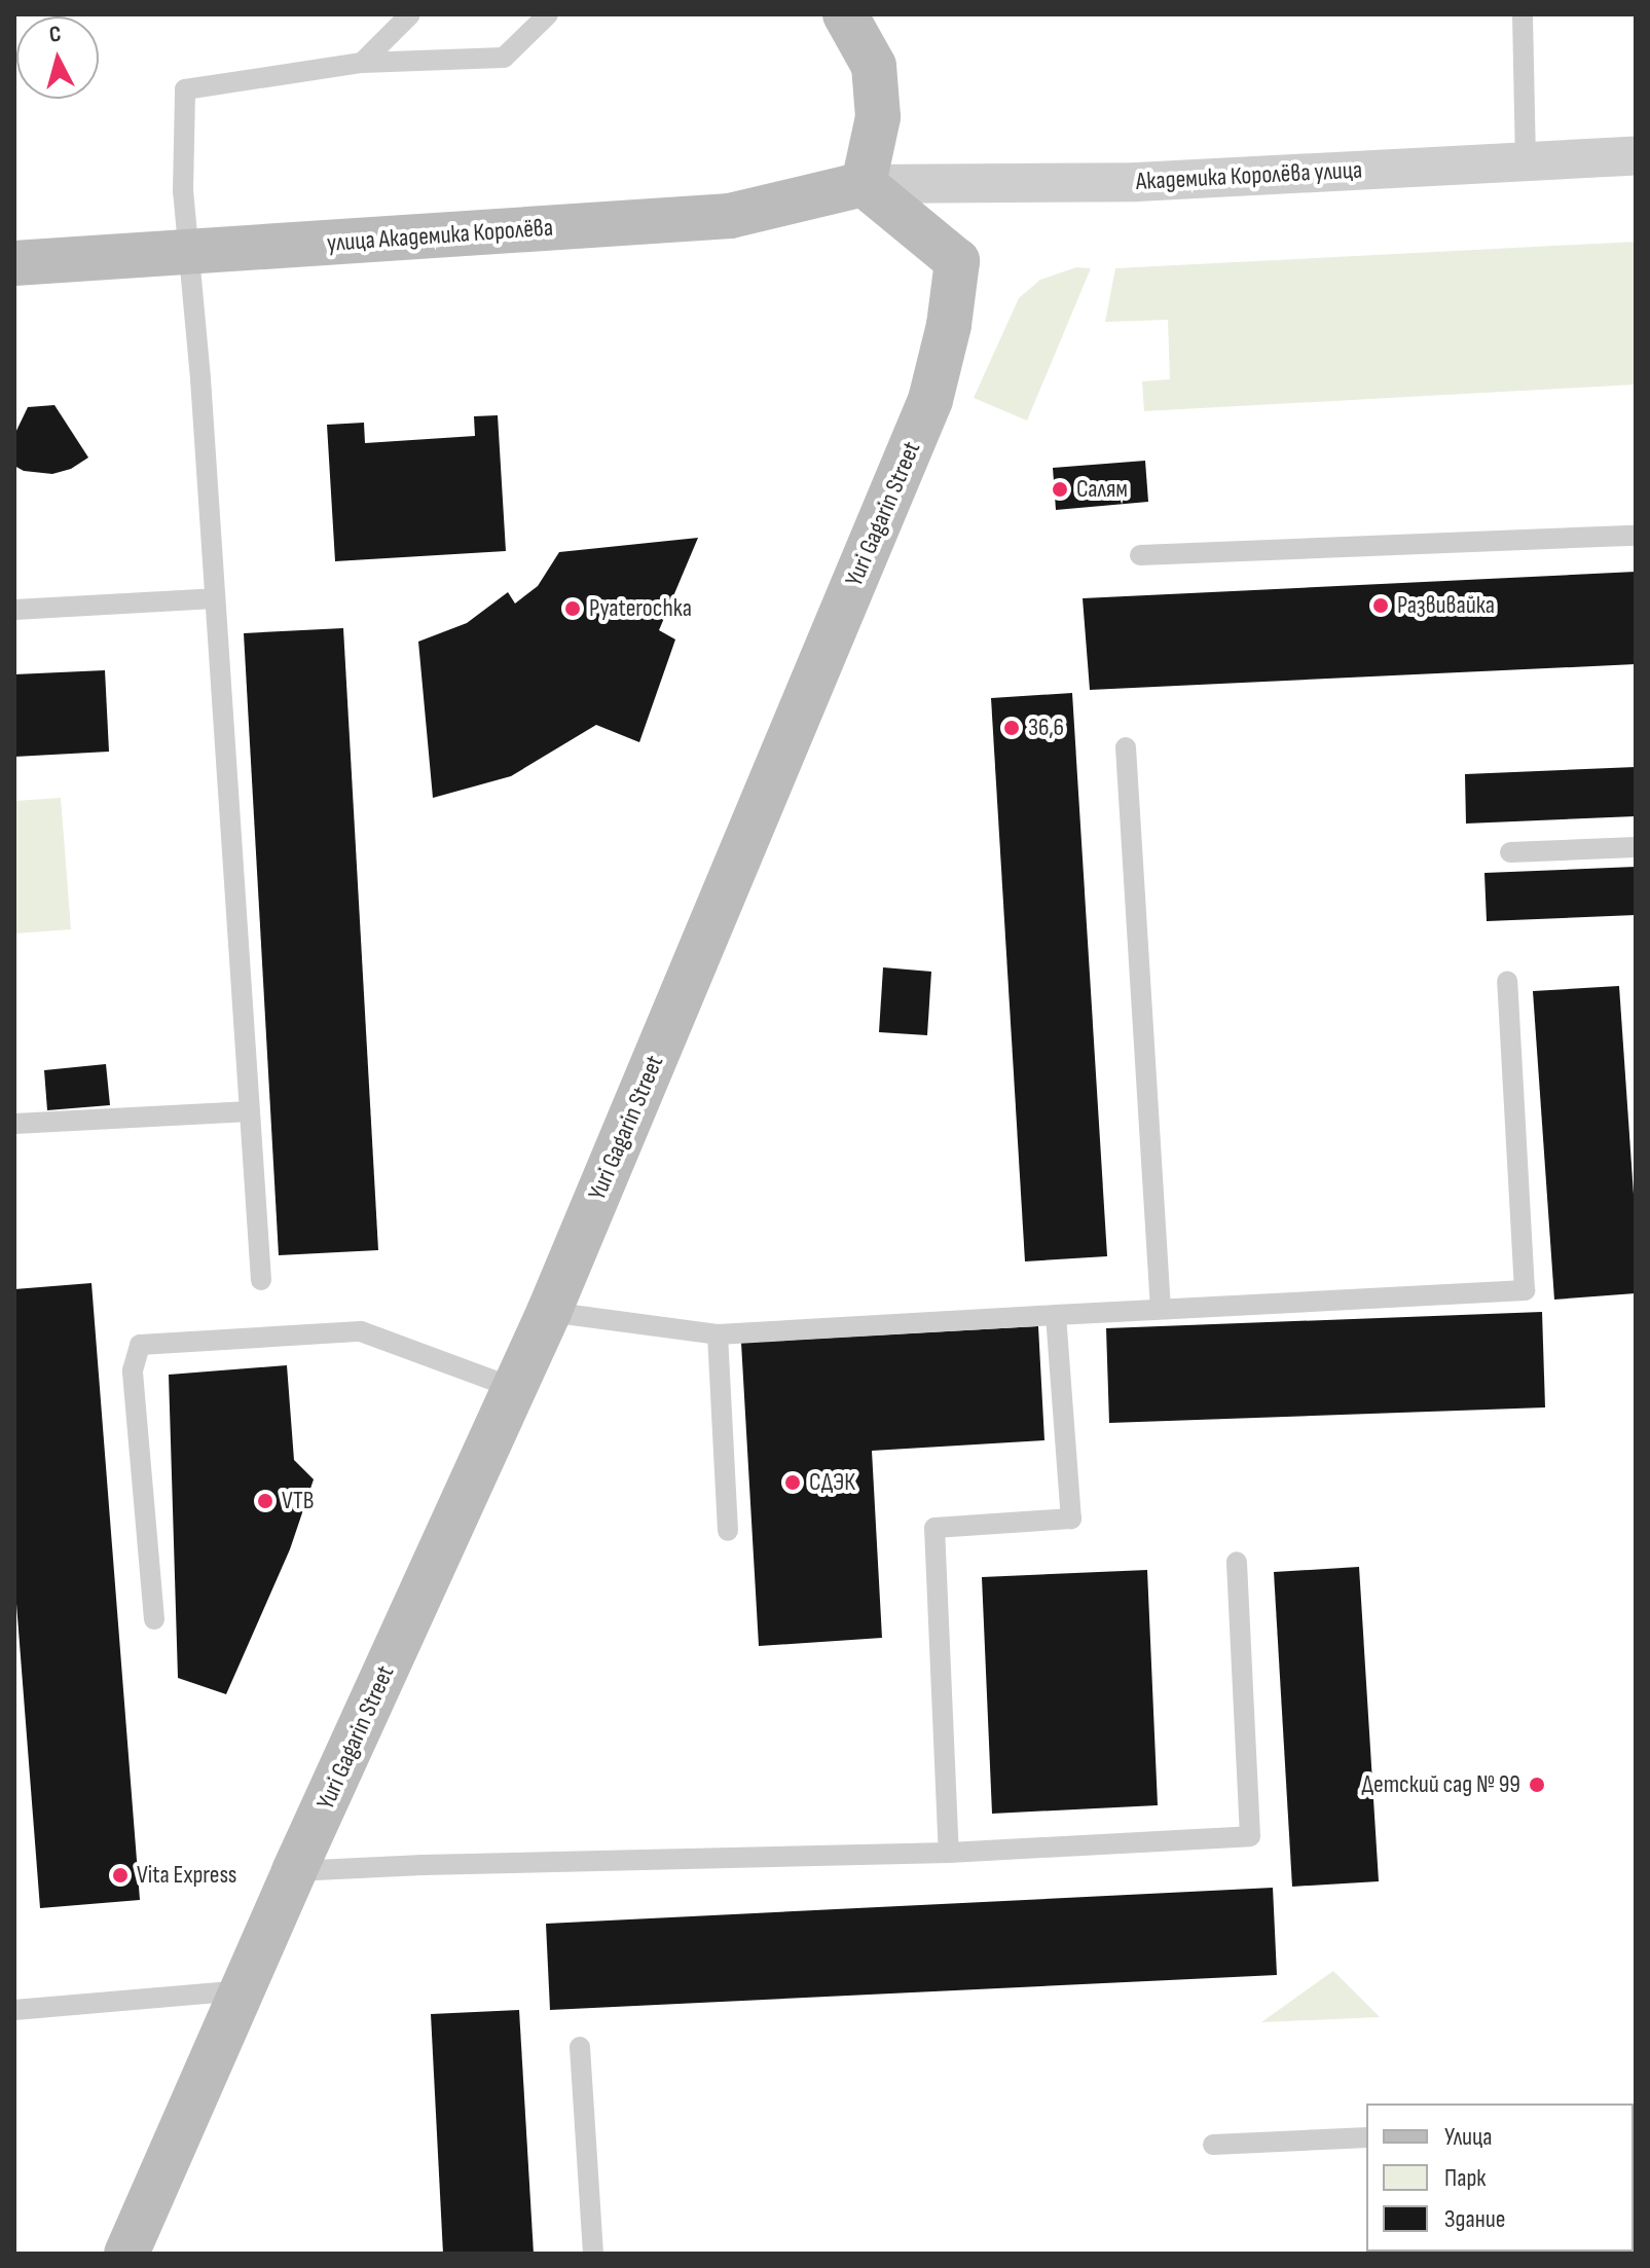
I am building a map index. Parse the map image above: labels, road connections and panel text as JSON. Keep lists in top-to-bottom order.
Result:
{
  "streets": {
    "main road": ["улица Академика Королёва", "Yuri Gagarin Street"],
    "street": ["Академика Королёва улица"]
  },
  "crossings": [
    ["Академика Королёва улица", "улица Академика Королёва"],
    ["Академика Королёва улица", "Yuri Gagarin Street"],
    ["улица Академика Королёва", "Yuri Gagarin Street"]
  ],
  "places": [
    "Салям",
    "Развивайка",
    "Pyaterochka",
    "36,6",
    "СДЭК",
    "VTB",
    "Детский сад № 99",
    "Vita Express"
  ],
  "legend": ["Улица", "Парк", "Здание"],
  "north": "top"
}
